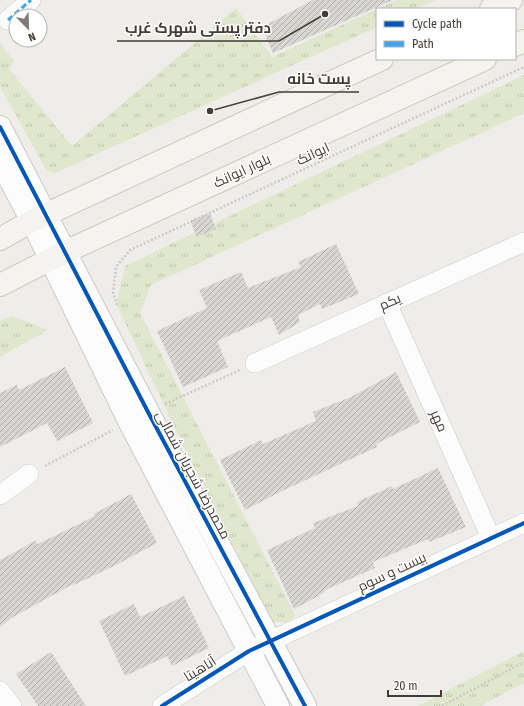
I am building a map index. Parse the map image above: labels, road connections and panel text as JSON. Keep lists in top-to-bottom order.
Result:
{
  "streets": {
    "main road": ["بلوار ایوانک"],
    "street": [
      "یکم",
      "مهر",
      "محمدرضا شجریان شمالی",
      "بیست و سوم",
      "آناهیتا"
    ],
    "path": ["ایوانک"]
  },
  "crossings": [
    ["بلوار ایوانک", "محمدرضا شجریان شمالی"],
    ["یکم", "مهر"],
    ["مهر", "بیست و سوم"],
    ["محمدرضا شجریان شمالی", "بیست و سوم"],
    ["محمدرضا شجریان شمالی", "آناهیتا"],
    ["بیست و سوم", "آناهیتا"]
  ],
  "places": ["دفتر پستی شهرک غرب", "پست خانه"],
  "legend": ["Cycle path", "Path"],
  "scale_bar": "20 m",
  "north": "bottom right"
}
